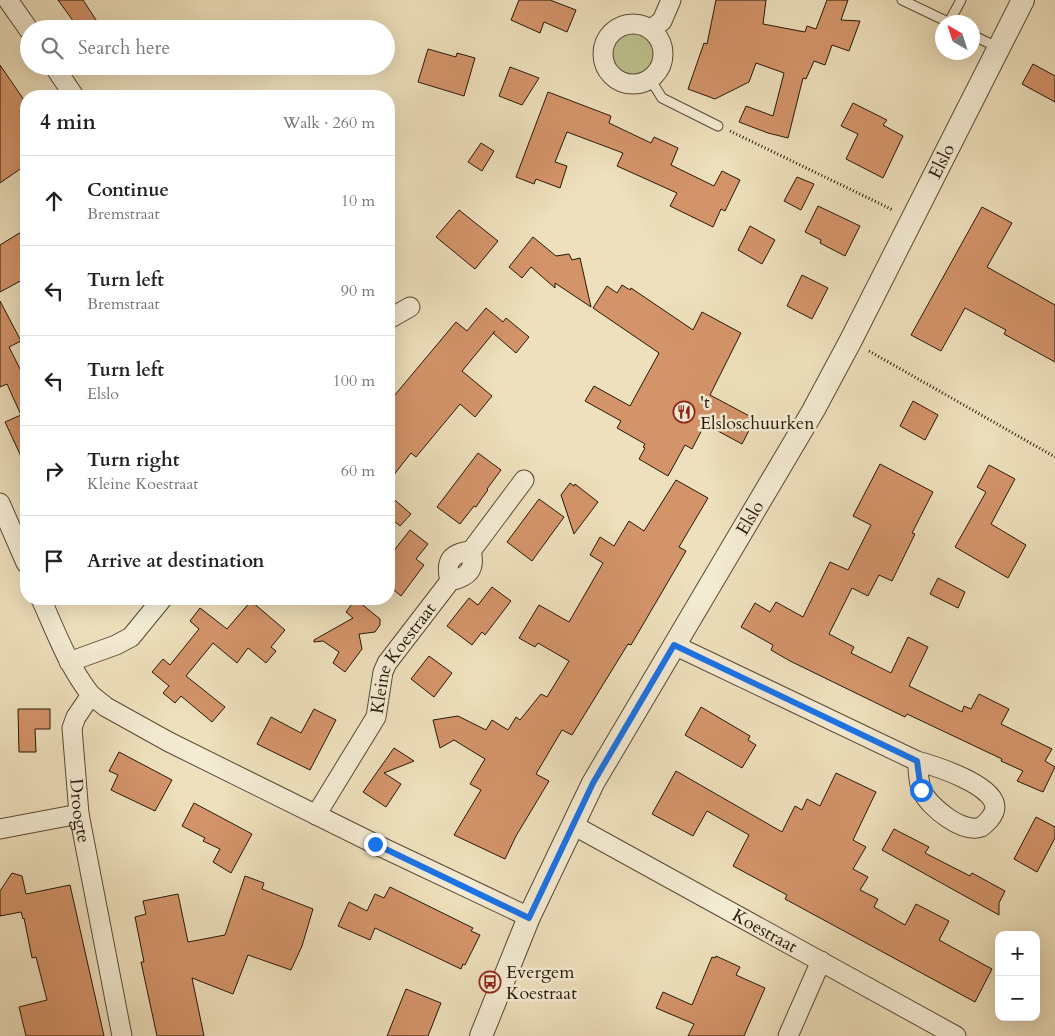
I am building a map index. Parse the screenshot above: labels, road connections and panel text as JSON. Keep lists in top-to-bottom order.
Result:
{
  "streets": {
    "street": [
      "Elslo",
      "Kleine Koestraat",
      "Droogte",
      "Koestraat"
    ]
  },
  "crossings": [
    ["Elslo", "Koestraat"]
  ],
  "places": {
    "restaurant": ["'t Elsloschuurken"],
    "bus stop": ["Evergem Koestraat"]
  },
  "north": "top left",
  "page": {
    "search": "Search here",
    "heading": ["4 min", "Walk · 260 m"],
    "list": [
      ["Continue", "Bremstraat", "10 m"],
      ["Turn left", "Bremstraat", "90 m"],
      ["Turn left", "Elslo", "100 m"],
      ["Turn right", "Kleine Koestraat", "60 m"],
      "Arrive at destination"
    ],
    "map_buttons": ["+", "−"]
  }
}
